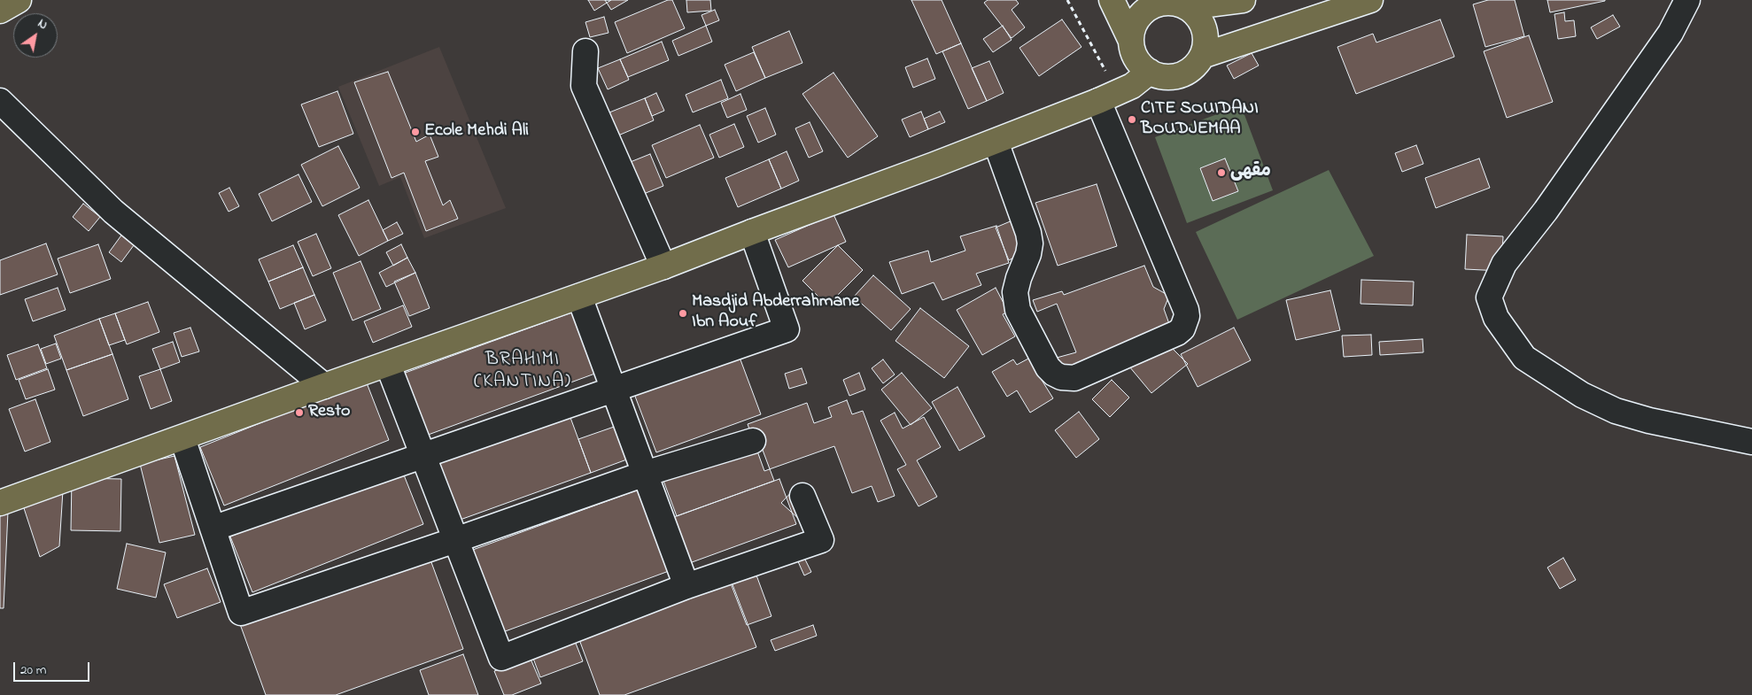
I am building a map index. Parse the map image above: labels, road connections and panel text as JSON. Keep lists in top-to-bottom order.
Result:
{
  "districts": ["BRAHIMI (KANTINA)"],
  "places": [
    "CITE SOUIDANI BOUDJEMAA",
    "Ecole Mehdi Ali",
    "مقهى",
    "Masdjid Abderrahmane Ibn Aouf",
    "Resto"
  ],
  "scale_bar": "20 m",
  "north": "top right"
}
